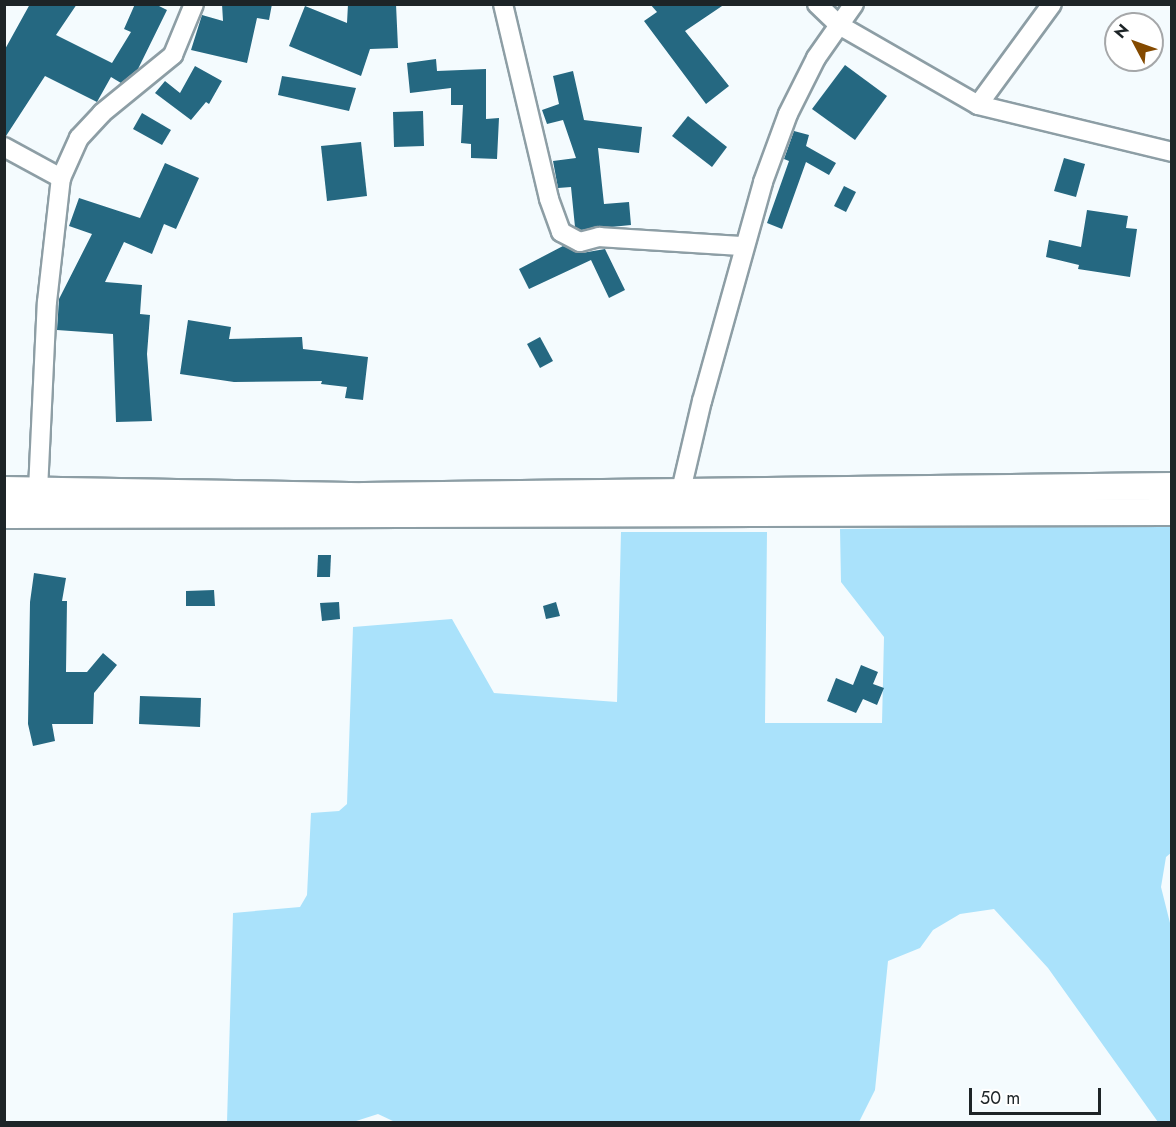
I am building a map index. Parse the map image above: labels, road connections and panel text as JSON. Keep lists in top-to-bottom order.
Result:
{
  "scale_bar": "50 m",
  "north": "top left"
}
